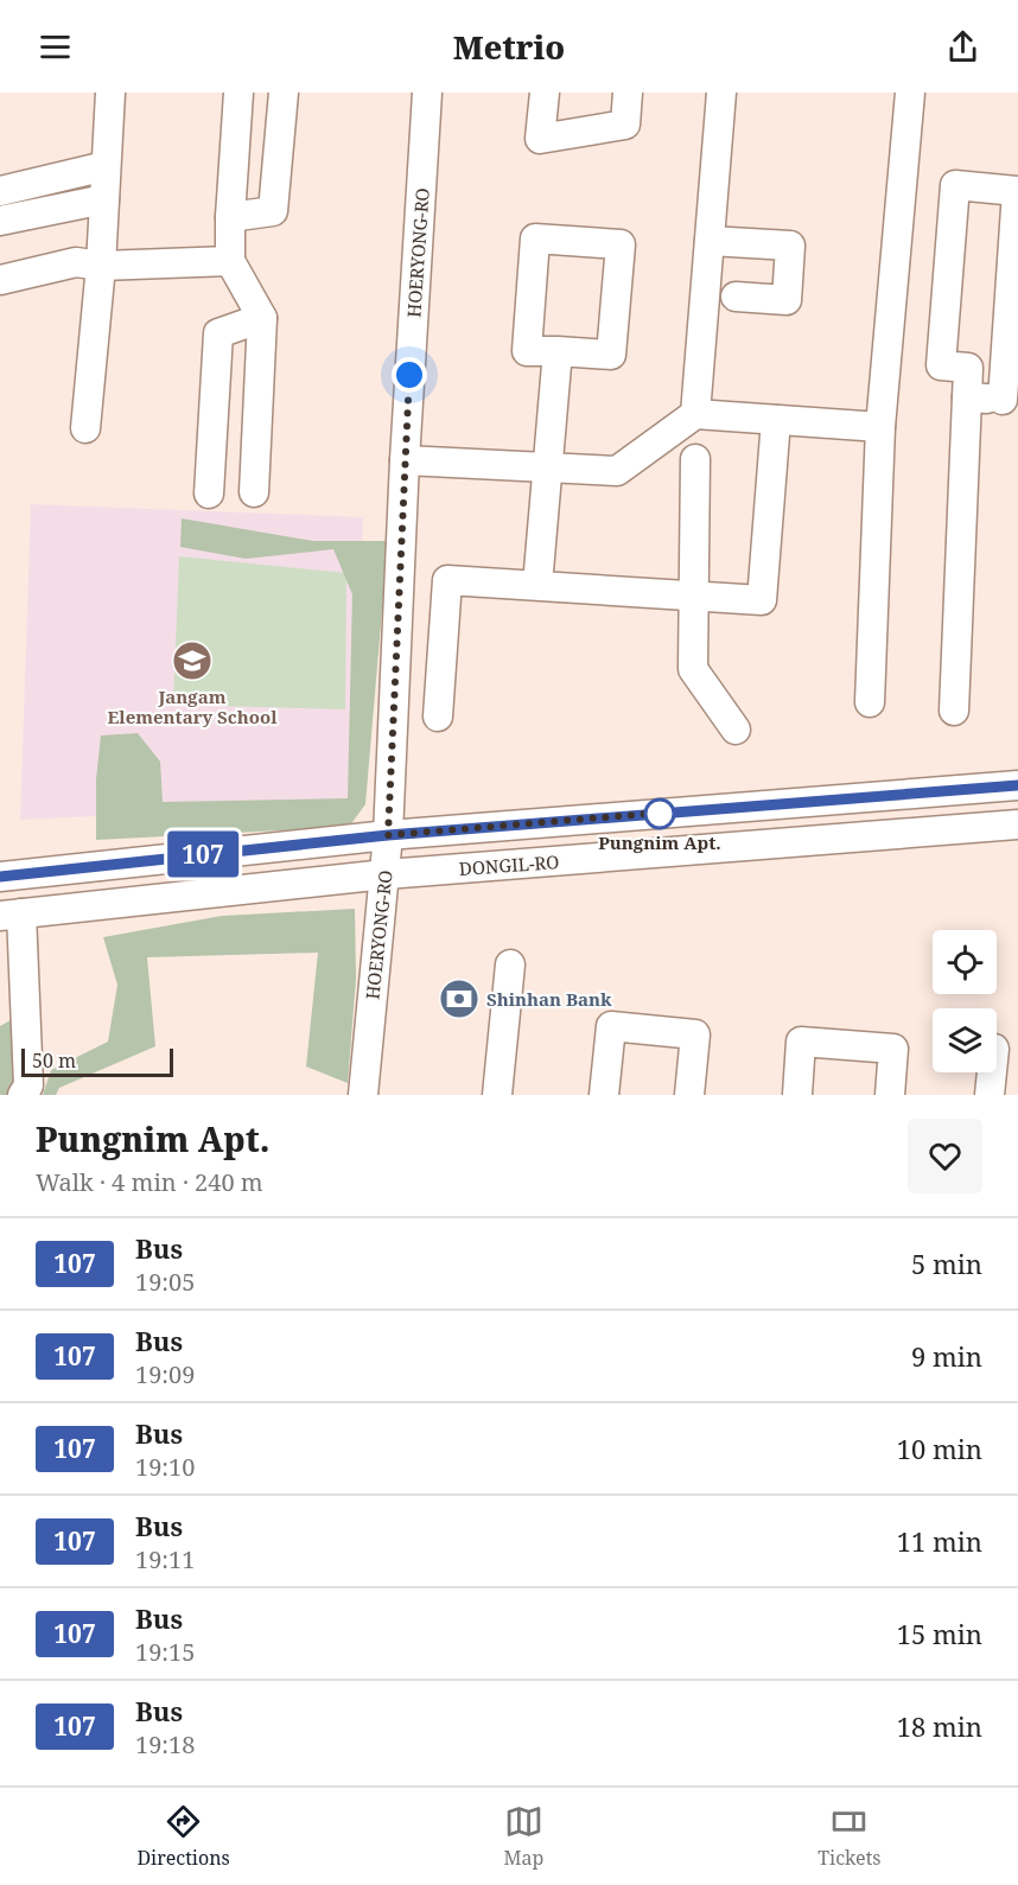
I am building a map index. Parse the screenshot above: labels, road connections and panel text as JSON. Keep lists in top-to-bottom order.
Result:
{
  "streets": {
    "street": ["HOERYONG-RO", "DONGIL-RO"]
  },
  "crossings": [
    ["HOERYONG-RO", "DONGIL-RO"]
  ],
  "places": {
    "school or university": ["Jangam Elementary School"],
    "other": ["Pungnim Apt."],
    "bank": ["Shinhan Bank"]
  },
  "lines": ["bus line 107"],
  "scale_bar": "50 m",
  "page": {
    "header": "Metrio",
    "on_map": "107",
    "scale": "50 m",
    "heading": ["Pungnim Apt.", "Walk · 4 min · 240 m"],
    "list": [
      {
        "mark": "107",
        "name": "Bus",
        "note": "19:05",
        "value": "5 min"
      },
      {
        "mark": "107",
        "name": "Bus",
        "note": "19:09",
        "value": "9 min"
      },
      {
        "mark": "107",
        "name": "Bus",
        "note": "19:10",
        "value": "10 min"
      },
      {
        "mark": "107",
        "name": "Bus",
        "note": "19:11",
        "value": "11 min"
      },
      {
        "mark": "107",
        "name": "Bus",
        "note": "19:15",
        "value": "15 min"
      },
      {
        "mark": "107",
        "name": "Bus",
        "note": "19:18",
        "value": "18 min"
      }
    ],
    "tabs": ["Directions", "Map", "Tickets"]
  }
}
